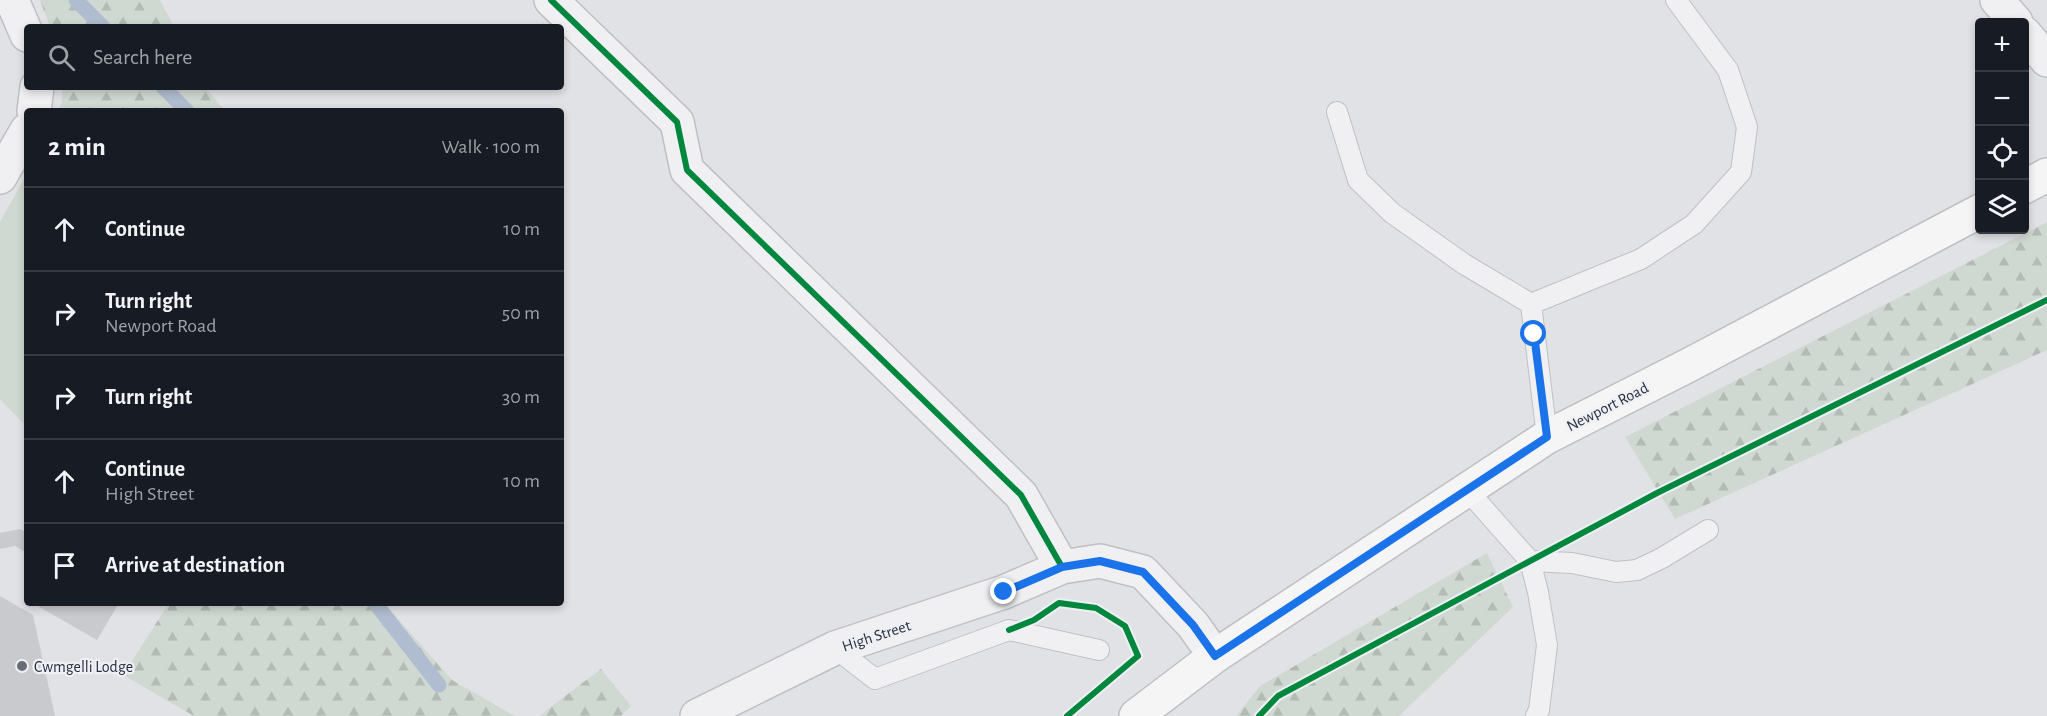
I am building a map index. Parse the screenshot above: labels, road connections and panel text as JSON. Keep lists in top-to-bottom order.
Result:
{
  "streets": {
    "main road": ["Newport Road"],
    "street": ["High Street"]
  },
  "crossings": [
    ["Newport Road", "High Street"]
  ],
  "places": ["Cwmgelli Lodge"],
  "page": {
    "map_buttons": ["+", "−"],
    "search": "Search here",
    "heading": ["2 min", "Walk · 100 m"],
    "list": [
      ["Continue", "10 m"],
      ["Turn right", "Newport Road", "50 m"],
      ["Turn right", "30 m"],
      ["Continue", "High Street", "10 m"],
      "Arrive at destination"
    ]
  }
}
